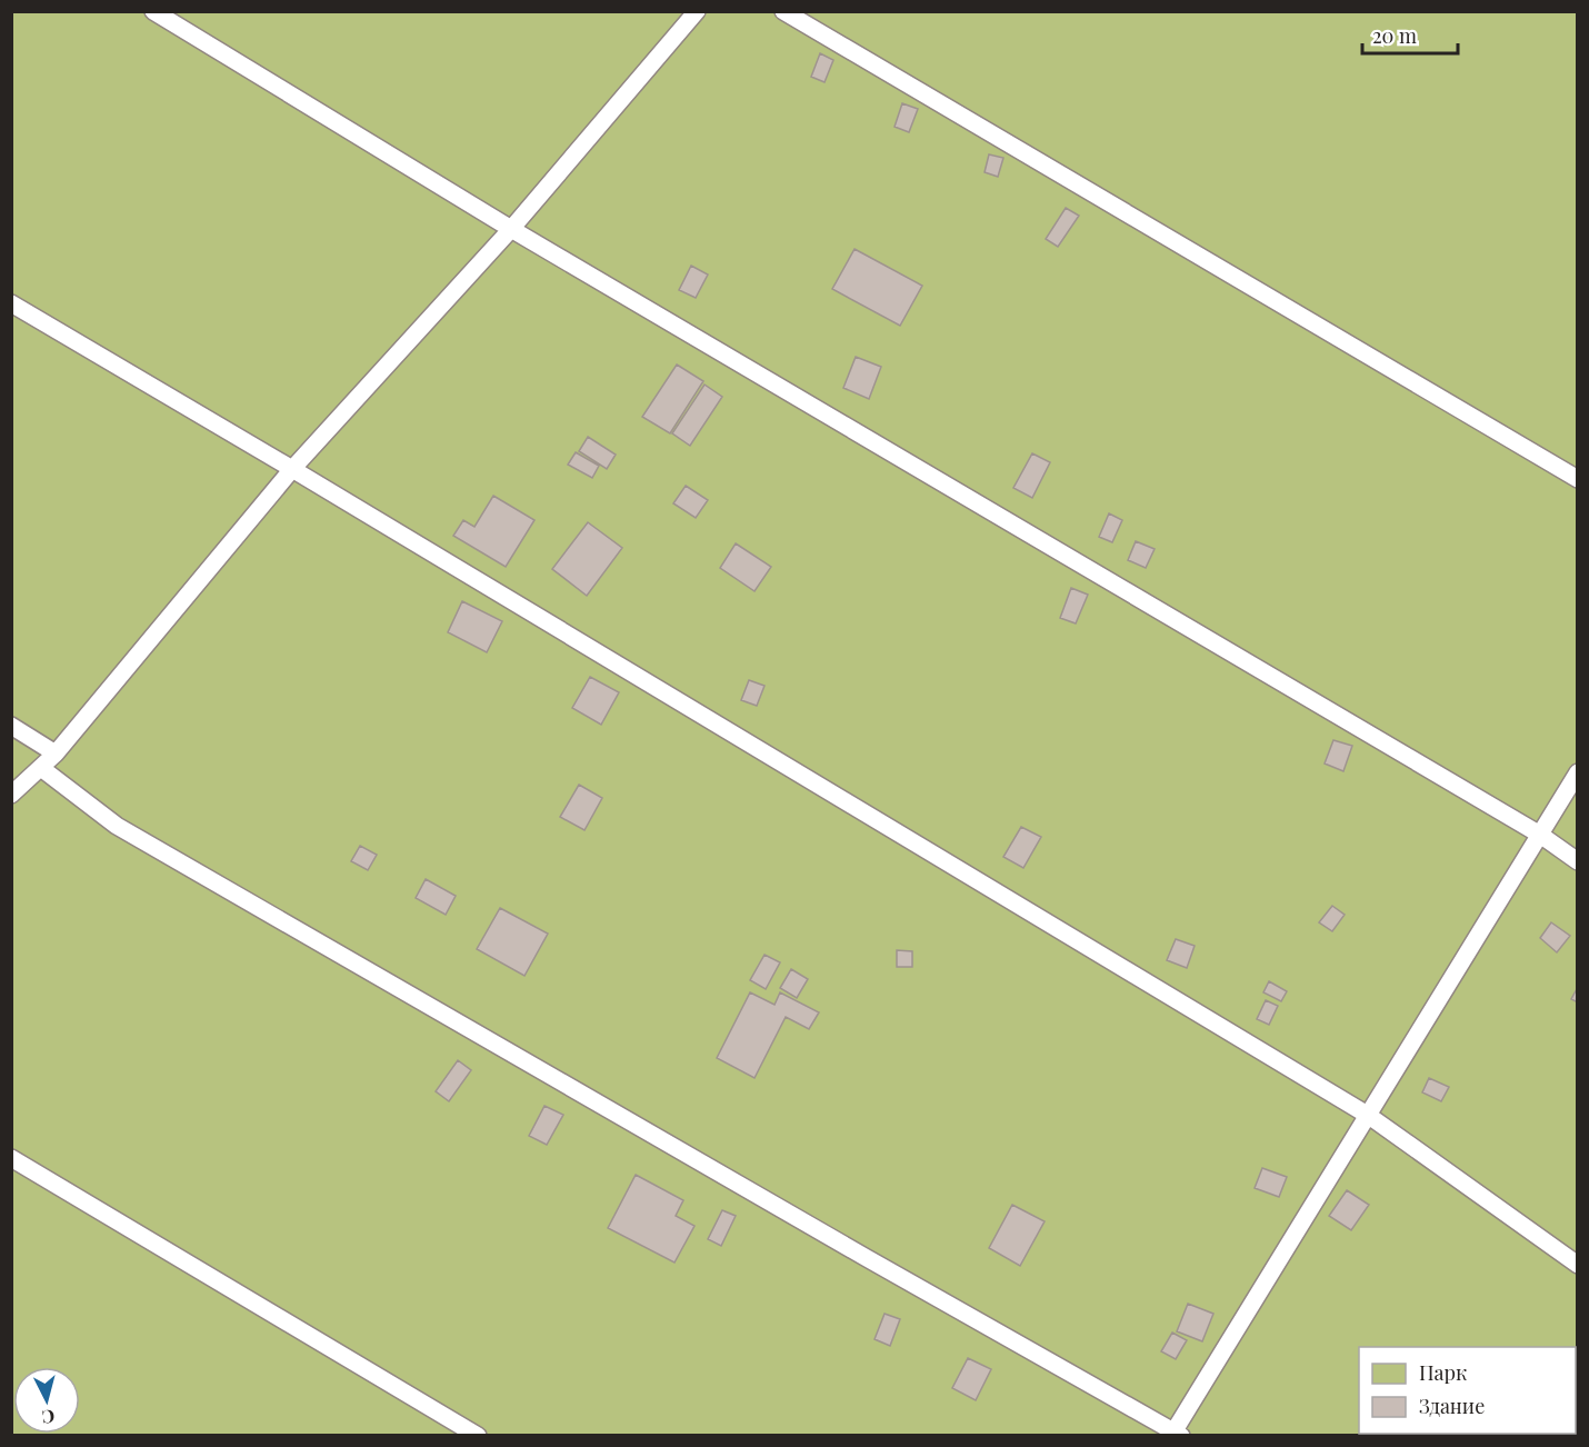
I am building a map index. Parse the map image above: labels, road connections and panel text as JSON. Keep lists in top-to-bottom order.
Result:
{
  "legend": ["Парк", "Здание"],
  "scale_bar": "20 m",
  "north": "bottom"
}
